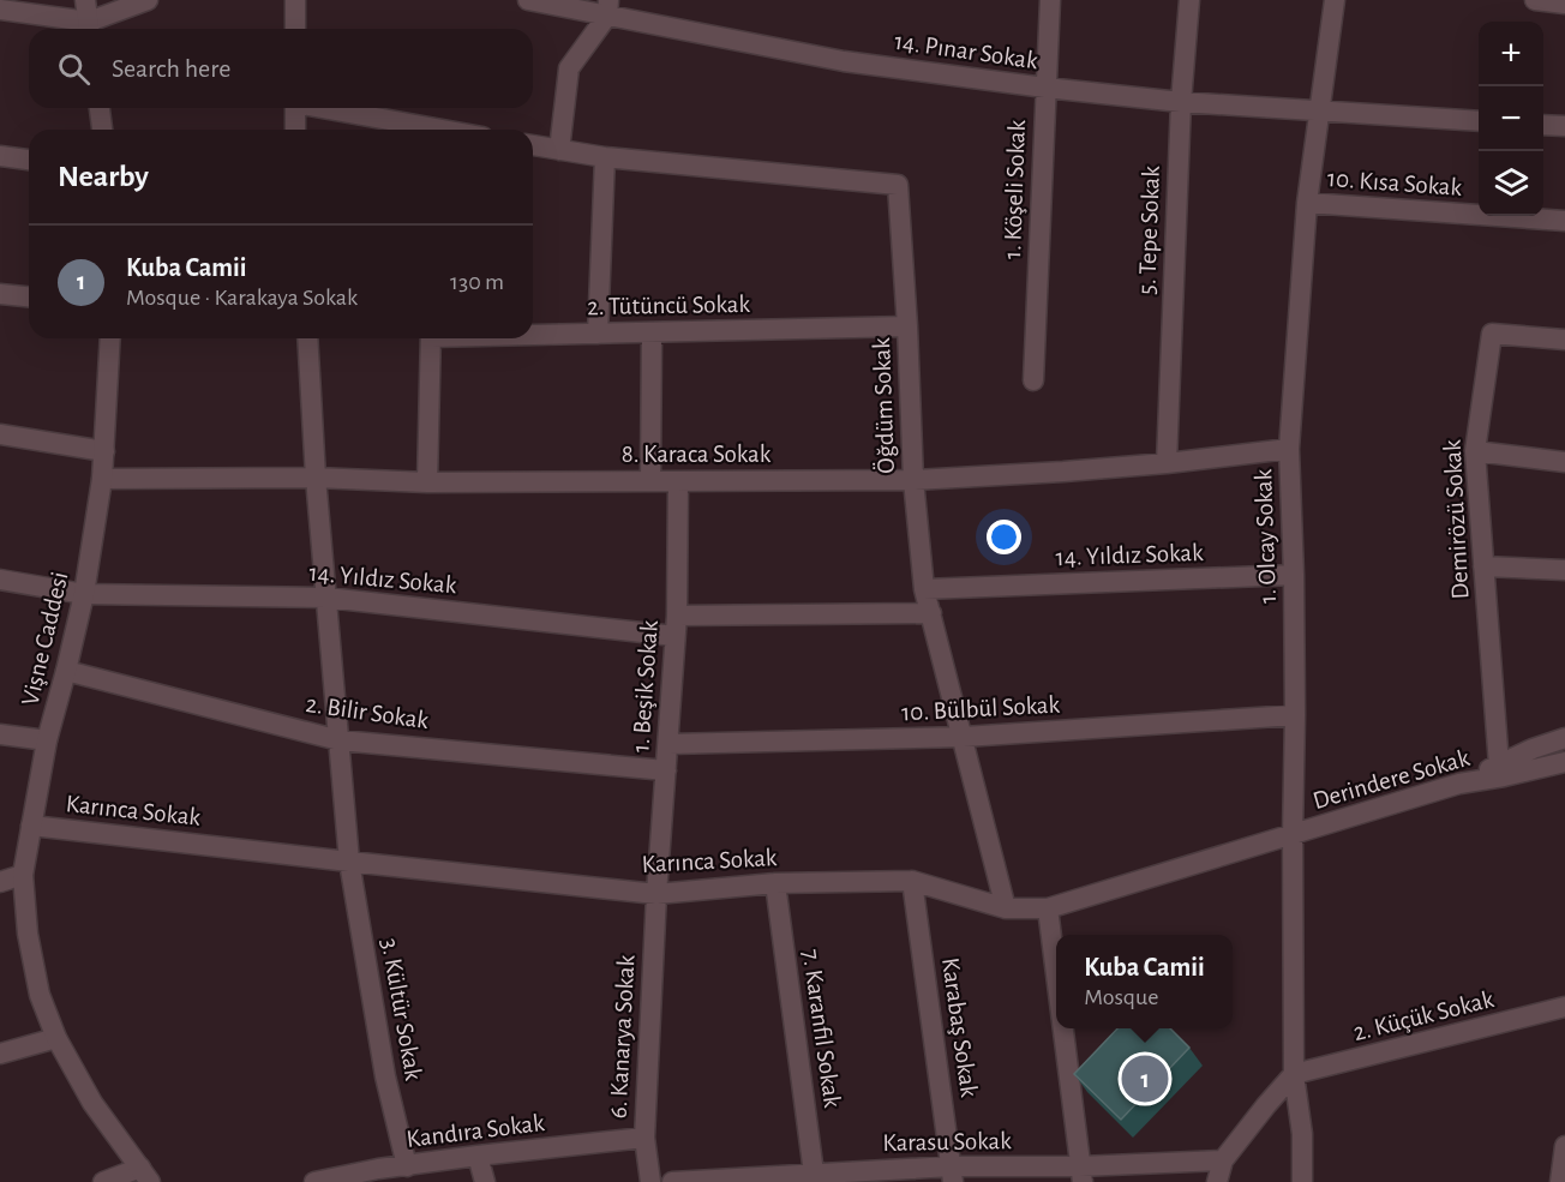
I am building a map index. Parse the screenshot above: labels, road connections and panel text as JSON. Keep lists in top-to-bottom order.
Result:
{
  "streets": {
    "street": [
      "14. Pınar Sokak",
      "10. Kısa Sokak",
      "1. Köşeli Sokak",
      "5. Tepe Sokak",
      "2. Tütüncü Sokak",
      "Öğdüm Sokak",
      "8. Karaca Sokak",
      "Demirözü Sokak",
      "1. Olcay Sokak",
      "14. Yıldız Sokak",
      "Vişne Caddesi",
      "1. Beşik Sokak",
      "10. Bülbül Sokak",
      "2. Bilir Sokak",
      "Derindere Sokak",
      "Karınca Sokak",
      "3. Kültür Sokak",
      "2. Küçük Sokak",
      "Karabaş Sokak",
      "7. Karanfil Sokak",
      "6. Kanarya Sokak",
      "Kandıra Sokak",
      "Karasu Sokak"
    ]
  },
  "crossings": [
    ["14. Pınar Sokak", "1. Köşeli Sokak"],
    ["14. Pınar Sokak", "5. Tepe Sokak"],
    ["14. Pınar Sokak", "1. Olcay Sokak"],
    ["10. Kısa Sokak", "1. Olcay Sokak"],
    ["5. Tepe Sokak", "8. Karaca Sokak"],
    ["2. Tütüncü Sokak", "Öğdüm Sokak"],
    ["Öğdüm Sokak", "8. Karaca Sokak"],
    ["Öğdüm Sokak", "14. Yıldız Sokak"],
    ["Öğdüm Sokak", "10. Bülbül Sokak"],
    ["Öğdüm Sokak", "Karınca Sokak"],
    ["8. Karaca Sokak", "1. Olcay Sokak"],
    ["8. Karaca Sokak", "Vişne Caddesi"],
    ["8. Karaca Sokak", "1. Beşik Sokak"],
    ["8. Karaca Sokak", "3. Kültür Sokak"],
    ["Demirözü Sokak", "Derindere Sokak"],
    ["1. Olcay Sokak", "14. Yıldız Sokak"],
    ["1. Olcay Sokak", "10. Bülbül Sokak"],
    ["1. Olcay Sokak", "Derindere Sokak"],
    ["1. Olcay Sokak", "Karınca Sokak"],
    ["1. Olcay Sokak", "2. Küçük Sokak"],
    ["14. Yıldız Sokak", "Vişne Caddesi"],
    ["14. Yıldız Sokak", "1. Beşik Sokak"],
    ["14. Yıldız Sokak", "3. Kültür Sokak"],
    ["Vişne Caddesi", "2. Bilir Sokak"],
    ["Vişne Caddesi", "Karınca Sokak"],
    ["1. Beşik Sokak", "10. Bülbül Sokak"],
    ["1. Beşik Sokak", "2. Bilir Sokak"],
    ["1. Beşik Sokak", "Karınca Sokak"],
    ["1. Beşik Sokak", "6. Kanarya Sokak"],
    ["2. Bilir Sokak", "3. Kültür Sokak"],
    ["Derindere Sokak", "Karınca Sokak"],
    ["Karınca Sokak", "3. Kültür Sokak"],
    ["Karınca Sokak", "Karabaş Sokak"],
    ["Karınca Sokak", "7. Karanfil Sokak"],
    ["Karınca Sokak", "6. Kanarya Sokak"],
    ["3. Kültür Sokak", "Kandıra Sokak"],
    ["Karabaş Sokak", "Karasu Sokak"],
    ["7. Karanfil Sokak", "Karasu Sokak"],
    ["6. Kanarya Sokak", "Kandıra Sokak"]
  ],
  "page": {
    "map_buttons": ["+", "−"],
    "search": "Search here",
    "heading": "Nearby",
    "list": [
      {
        "mark": "1",
        "name": "Kuba Camii",
        "note": "Mosque · Karakaya Sokak",
        "value": "130 m"
      }
    ],
    "popup": ["Kuba Camii", "Mosque"],
    "pins": "1"
  }
}
